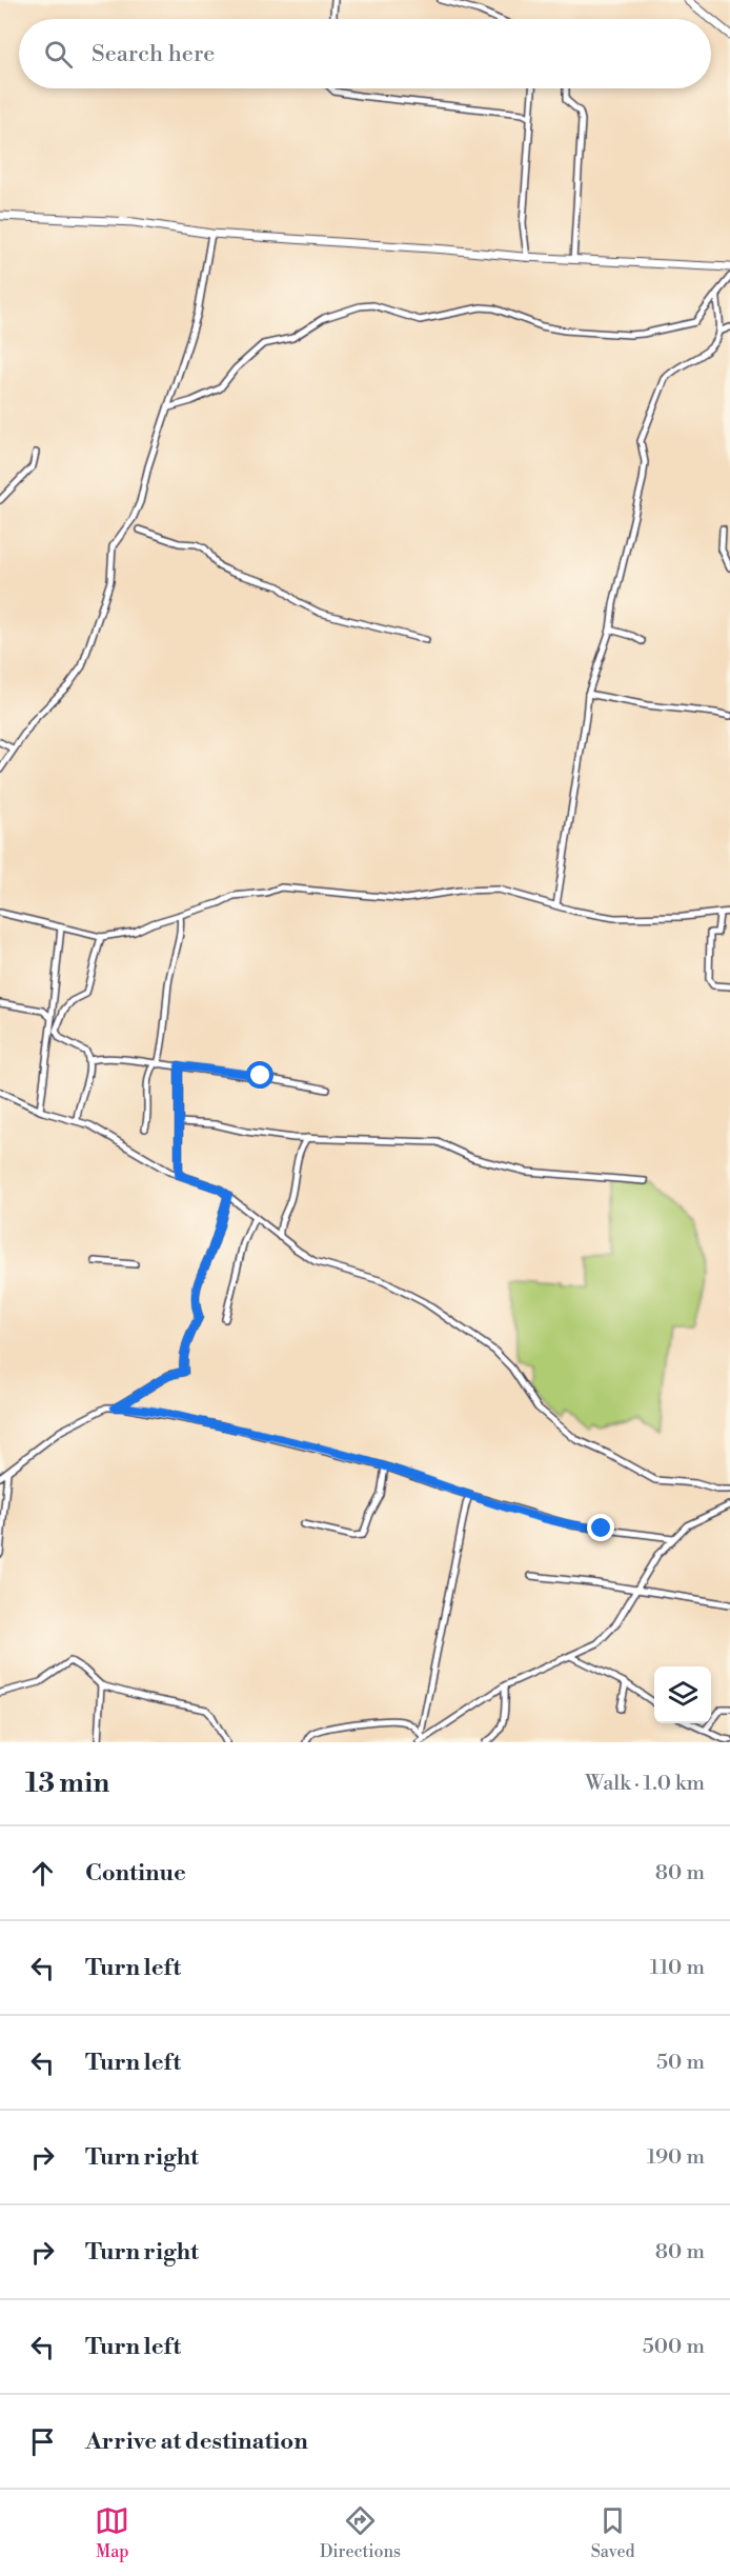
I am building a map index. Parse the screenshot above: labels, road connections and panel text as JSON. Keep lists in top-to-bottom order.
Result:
{
  "page": {
    "search": "Search here",
    "heading": ["13 min", "Walk · 1.0 km"],
    "list": [
      ["Continue", "80 m"],
      ["Turn left", "110 m"],
      ["Turn left", "50 m"],
      ["Turn right", "190 m"],
      ["Turn right", "80 m"],
      ["Turn left", "500 m"],
      "Arrive at destination"
    ],
    "nav": ["Map", "Directions", "Saved"]
  }
}
